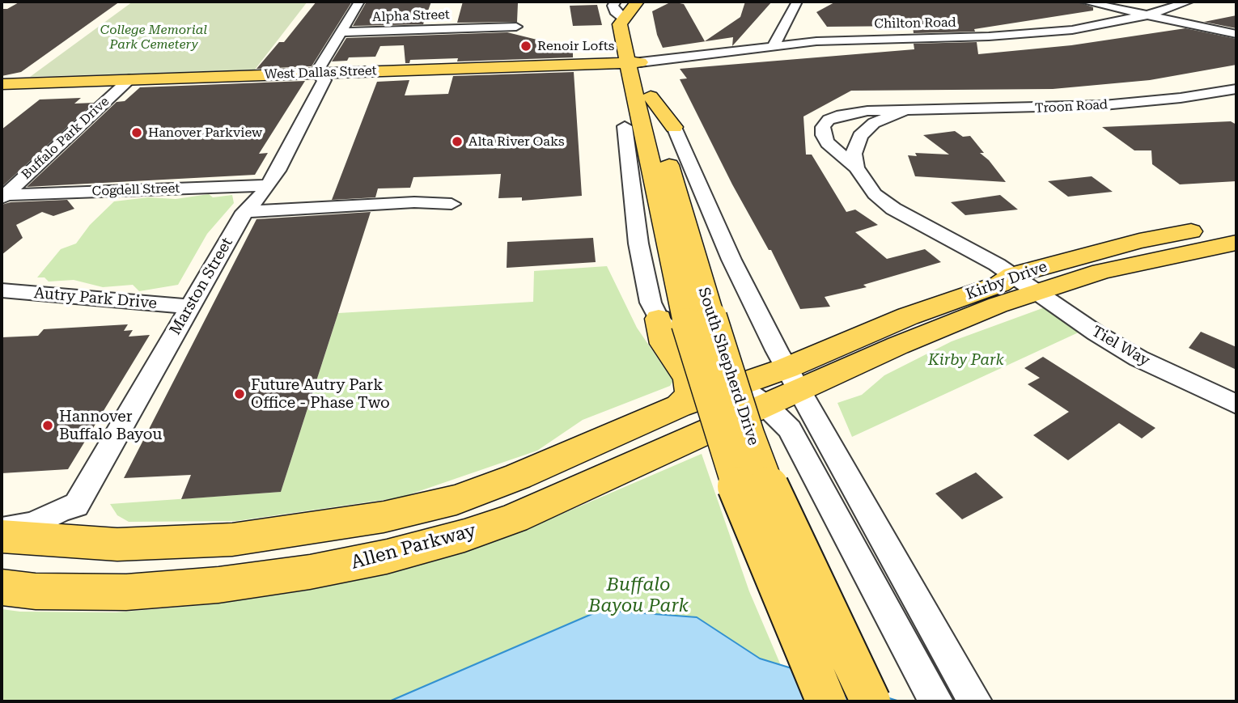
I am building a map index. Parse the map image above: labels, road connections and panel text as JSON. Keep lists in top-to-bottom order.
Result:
{
  "streets": {
    "main road": [
      "West Dallas Street",
      "Kirby Drive",
      "South Shepherd Drive",
      "Allen Parkway"
    ],
    "street": [
      "Alpha Street",
      "Chilton Road",
      "Troon Road",
      "Buffalo Park Drive",
      "Cogdell Street",
      "Marston Street",
      "Autry Park Drive",
      "Tiel Way"
    ]
  },
  "crossings": [
    ["Chilton Road", "West Dallas Street"],
    ["Chilton Road", "South Shepherd Drive"],
    ["West Dallas Street", "Buffalo Park Drive"],
    ["West Dallas Street", "Marston Street"],
    ["West Dallas Street", "South Shepherd Drive"],
    ["Troon Road", "Kirby Drive"],
    ["Troon Road", "Tiel Way"],
    ["Buffalo Park Drive", "Cogdell Street"],
    ["Cogdell Street", "Marston Street"],
    ["Kirby Drive", "Tiel Way"],
    ["Kirby Drive", "Allen Parkway"],
    ["Marston Street", "Autry Park Drive"]
  ],
  "parks": ["College Memorial Park Cemetery", "Kirby Park", "Buffalo Bayou Park"],
  "places": [
    "Renoir Lofts",
    "Hanover Parkview",
    "Alta River Oaks",
    "Future Autry Park Office - Phase Two",
    "Hannover Buffalo Bayou"
  ]
}
